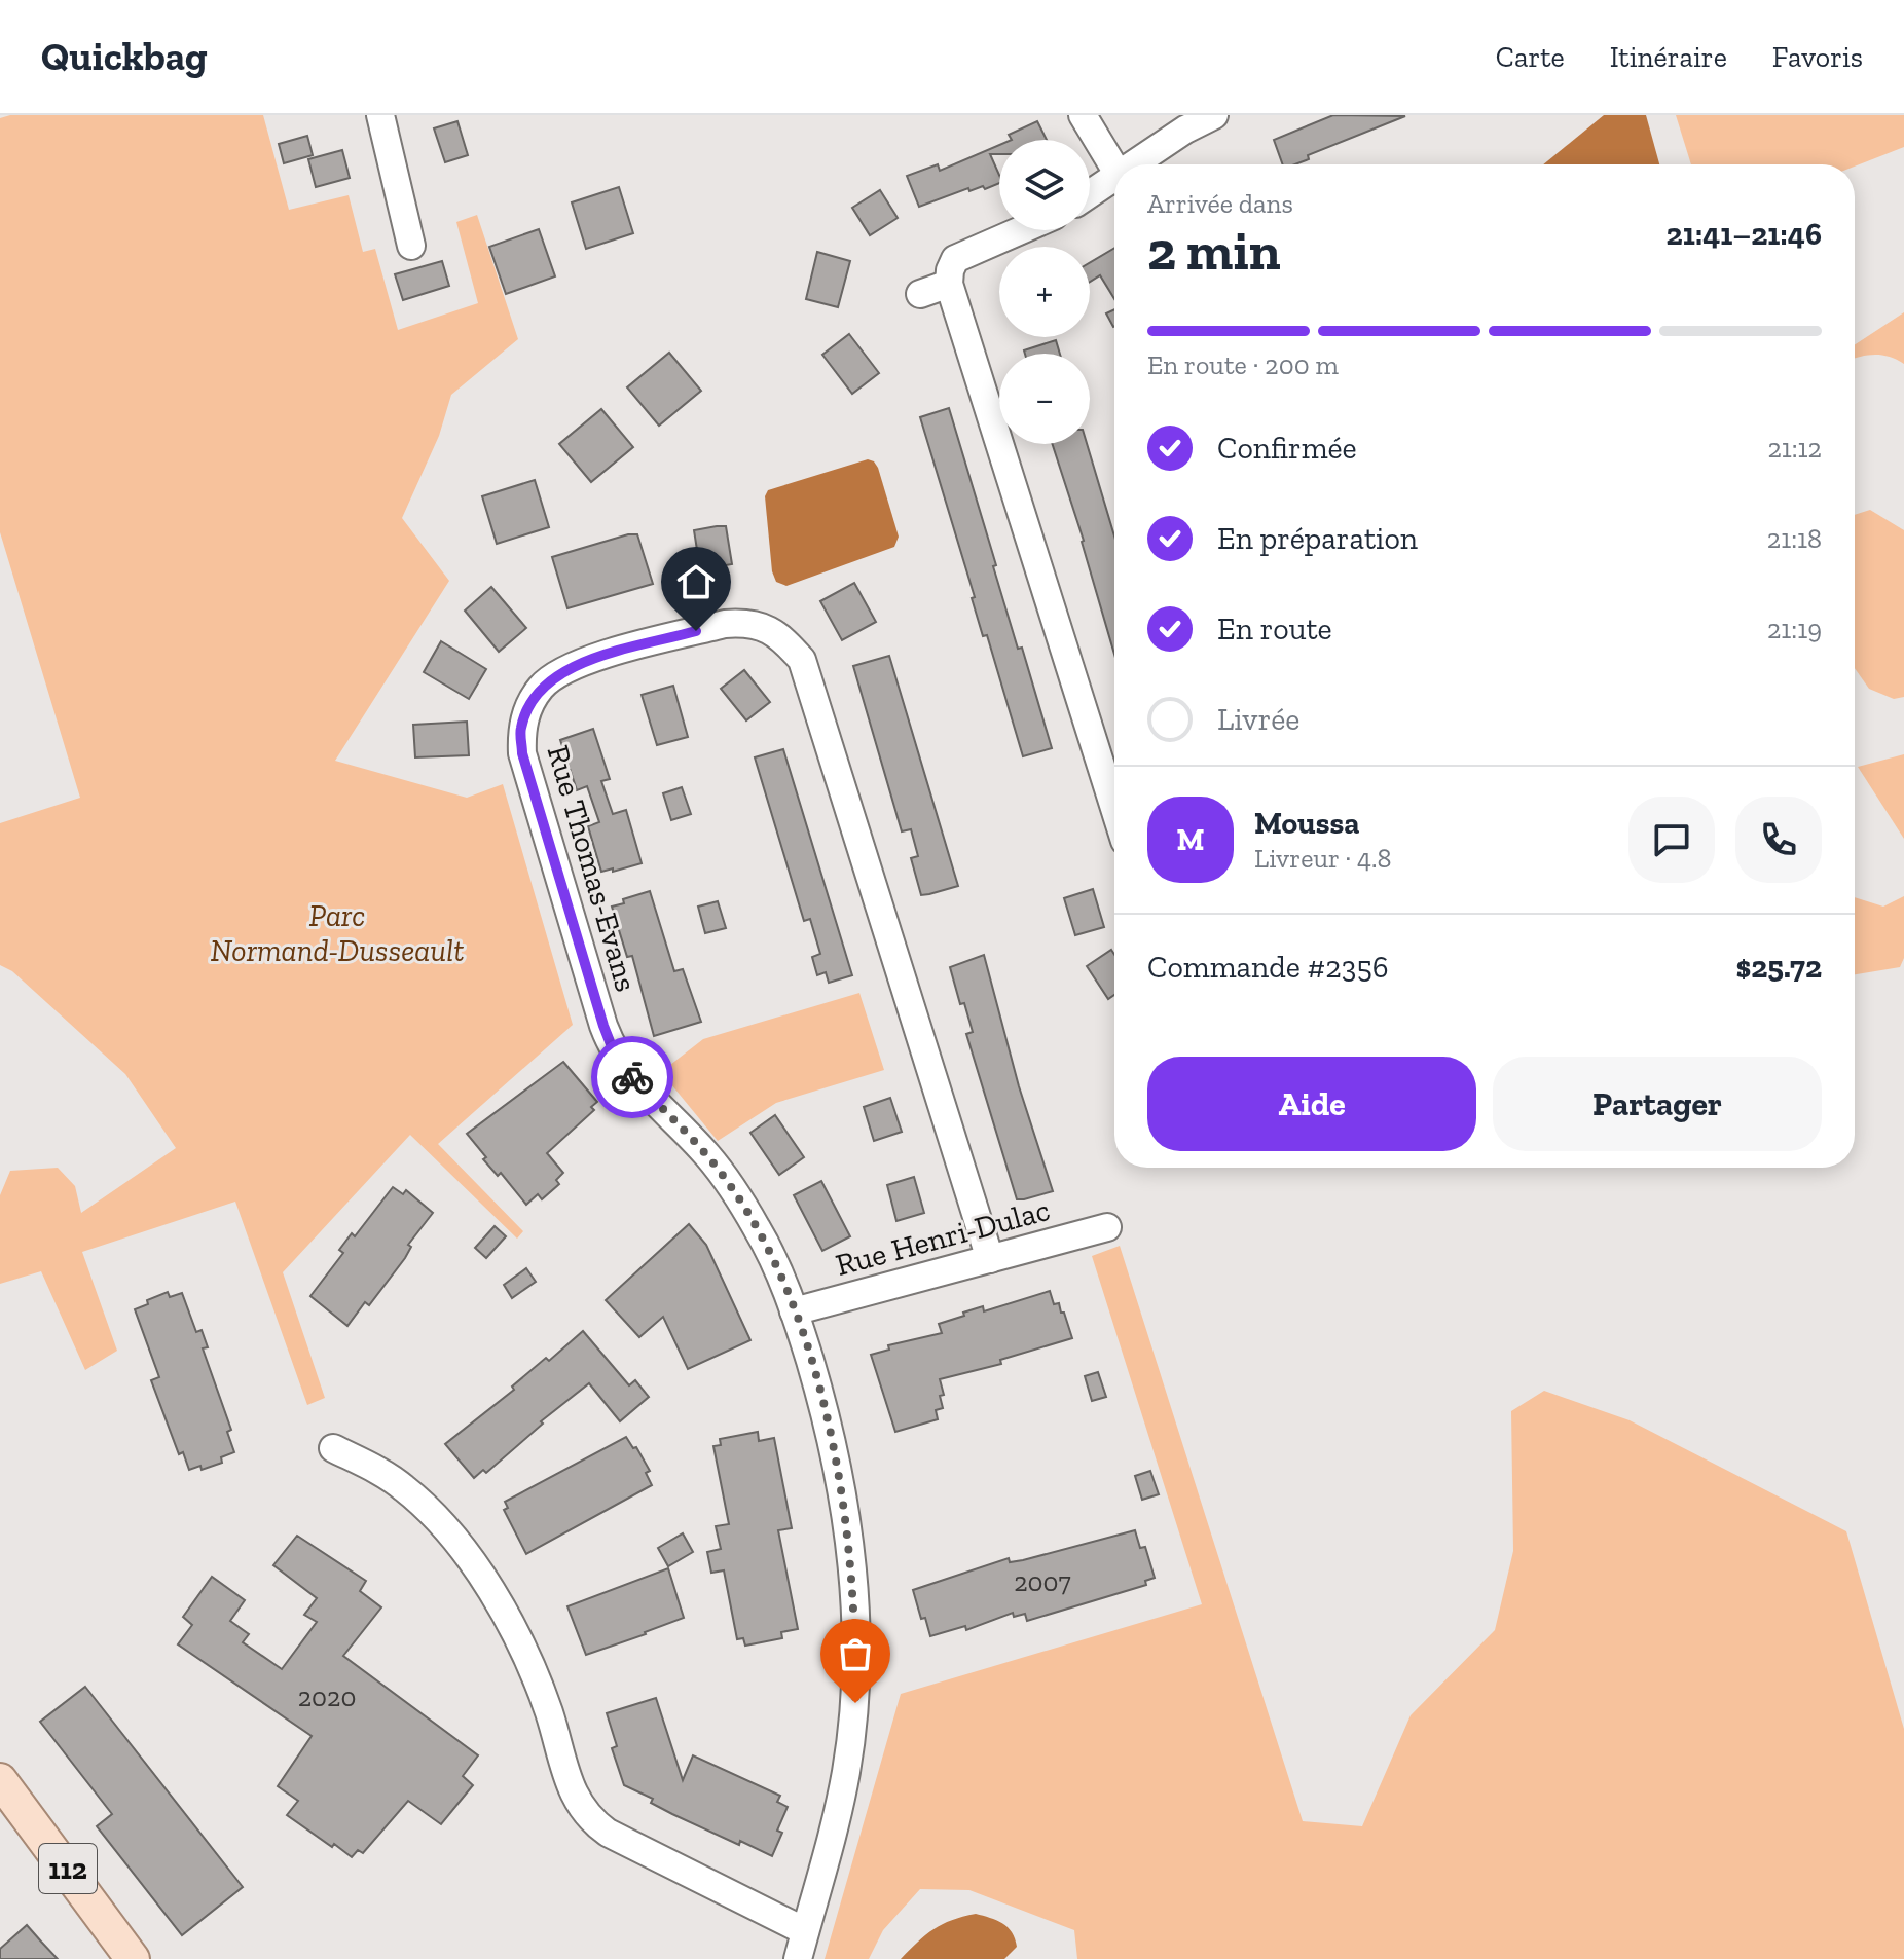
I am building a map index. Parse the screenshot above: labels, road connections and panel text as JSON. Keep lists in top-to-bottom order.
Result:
{
  "streets": {
    "main road": ["112"],
    "street": ["Rue Thomas-Evans", "Rue Henri-Dulac"]
  },
  "crossings": [
    ["Rue Thomas-Evans", "Rue Henri-Dulac"]
  ],
  "parks": ["Parc Normand-Dusseault"],
  "house_numbers": ["2007", "2020"],
  "page": {
    "header": "Quickbag",
    "nav": ["Carte", "Itinéraire", "Favoris"],
    "map_buttons": ["+", "−"],
    "heading": ["2 min", "Arrivée dans", "21:41–21:46"],
    "panel": [
      "Moussa",
      "Livreur · 4.8",
      "Commande #2356",
      "$25.72"
    ],
    "bar": "En route · 200 m",
    "list": [
      ["Confirmée", "21:12"],
      ["En préparation", "21:18"],
      ["En route", "21:19"],
      "Livrée"
    ],
    "round": "M",
    "buttons": ["Aide", "Partager"]
  }
}
